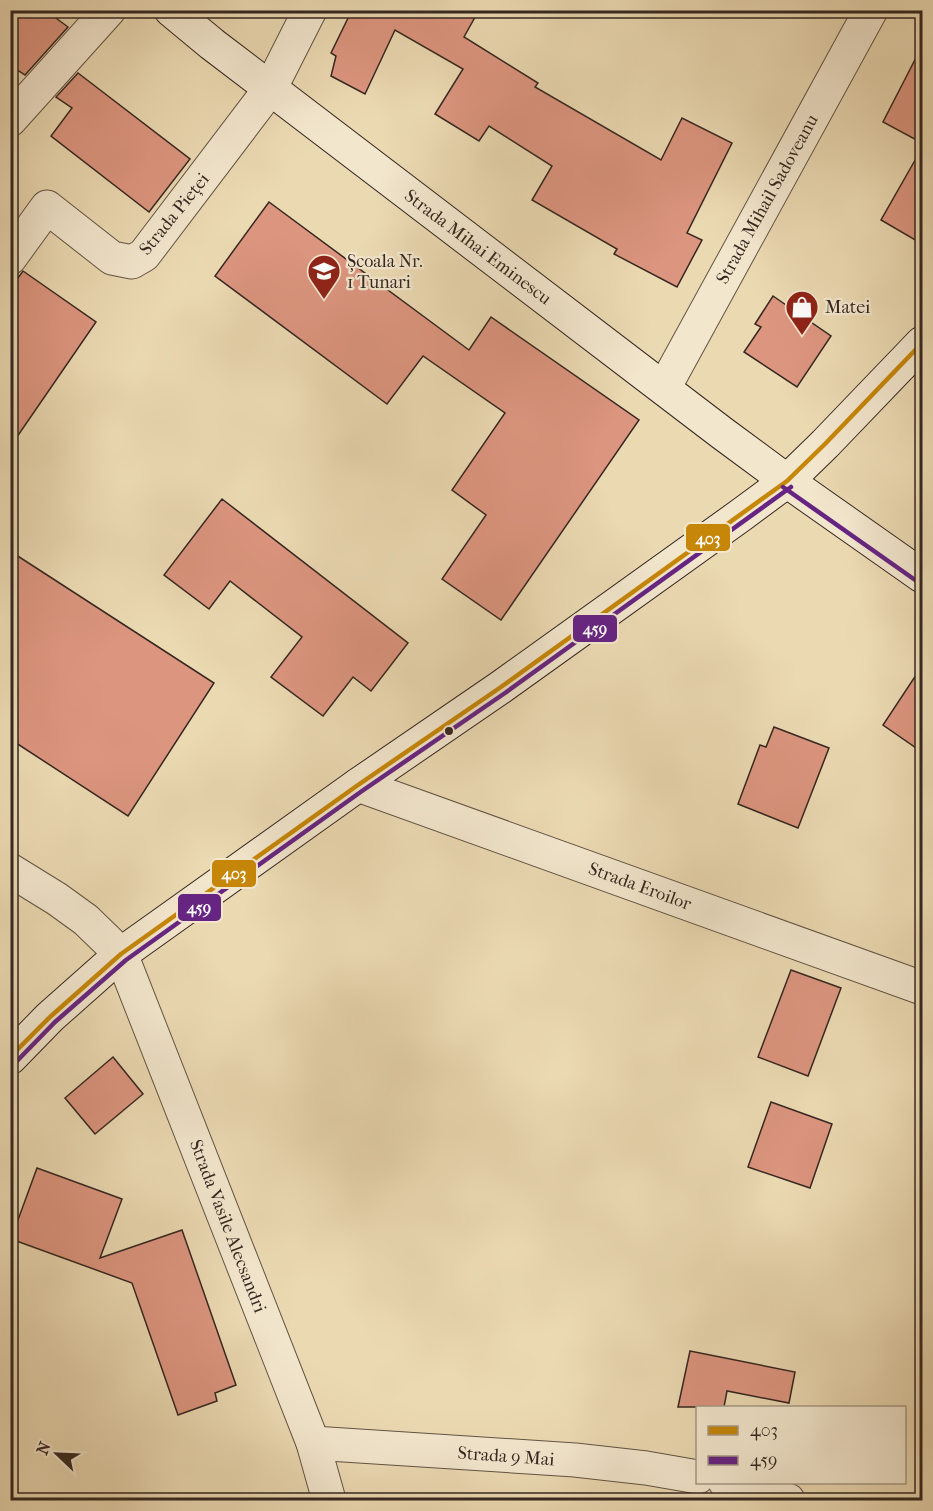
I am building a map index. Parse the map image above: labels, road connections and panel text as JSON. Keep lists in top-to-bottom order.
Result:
{
  "streets": {
    "street": [
      "Strada Mihail Sadoveanu",
      "Strada Pieței",
      "Strada Mihai Eminescu",
      "Strada Eroilor",
      "Strada Vasile Alecsandri",
      "Strada 9 Mai"
    ]
  },
  "crossings": [
    ["Strada Mihail Sadoveanu", "Strada Mihai Eminescu"],
    ["Strada Pieței", "Strada Mihai Eminescu"],
    ["Strada Vasile Alecsandri", "Strada 9 Mai"]
  ],
  "places": {
    "school or university": ["Școala Nr. 1 Tunari"],
    "shop": ["Matei"]
  },
  "lines": ["transit line 403", "transit line 459"],
  "legend": ["403", "459"],
  "north": "top left"
}
